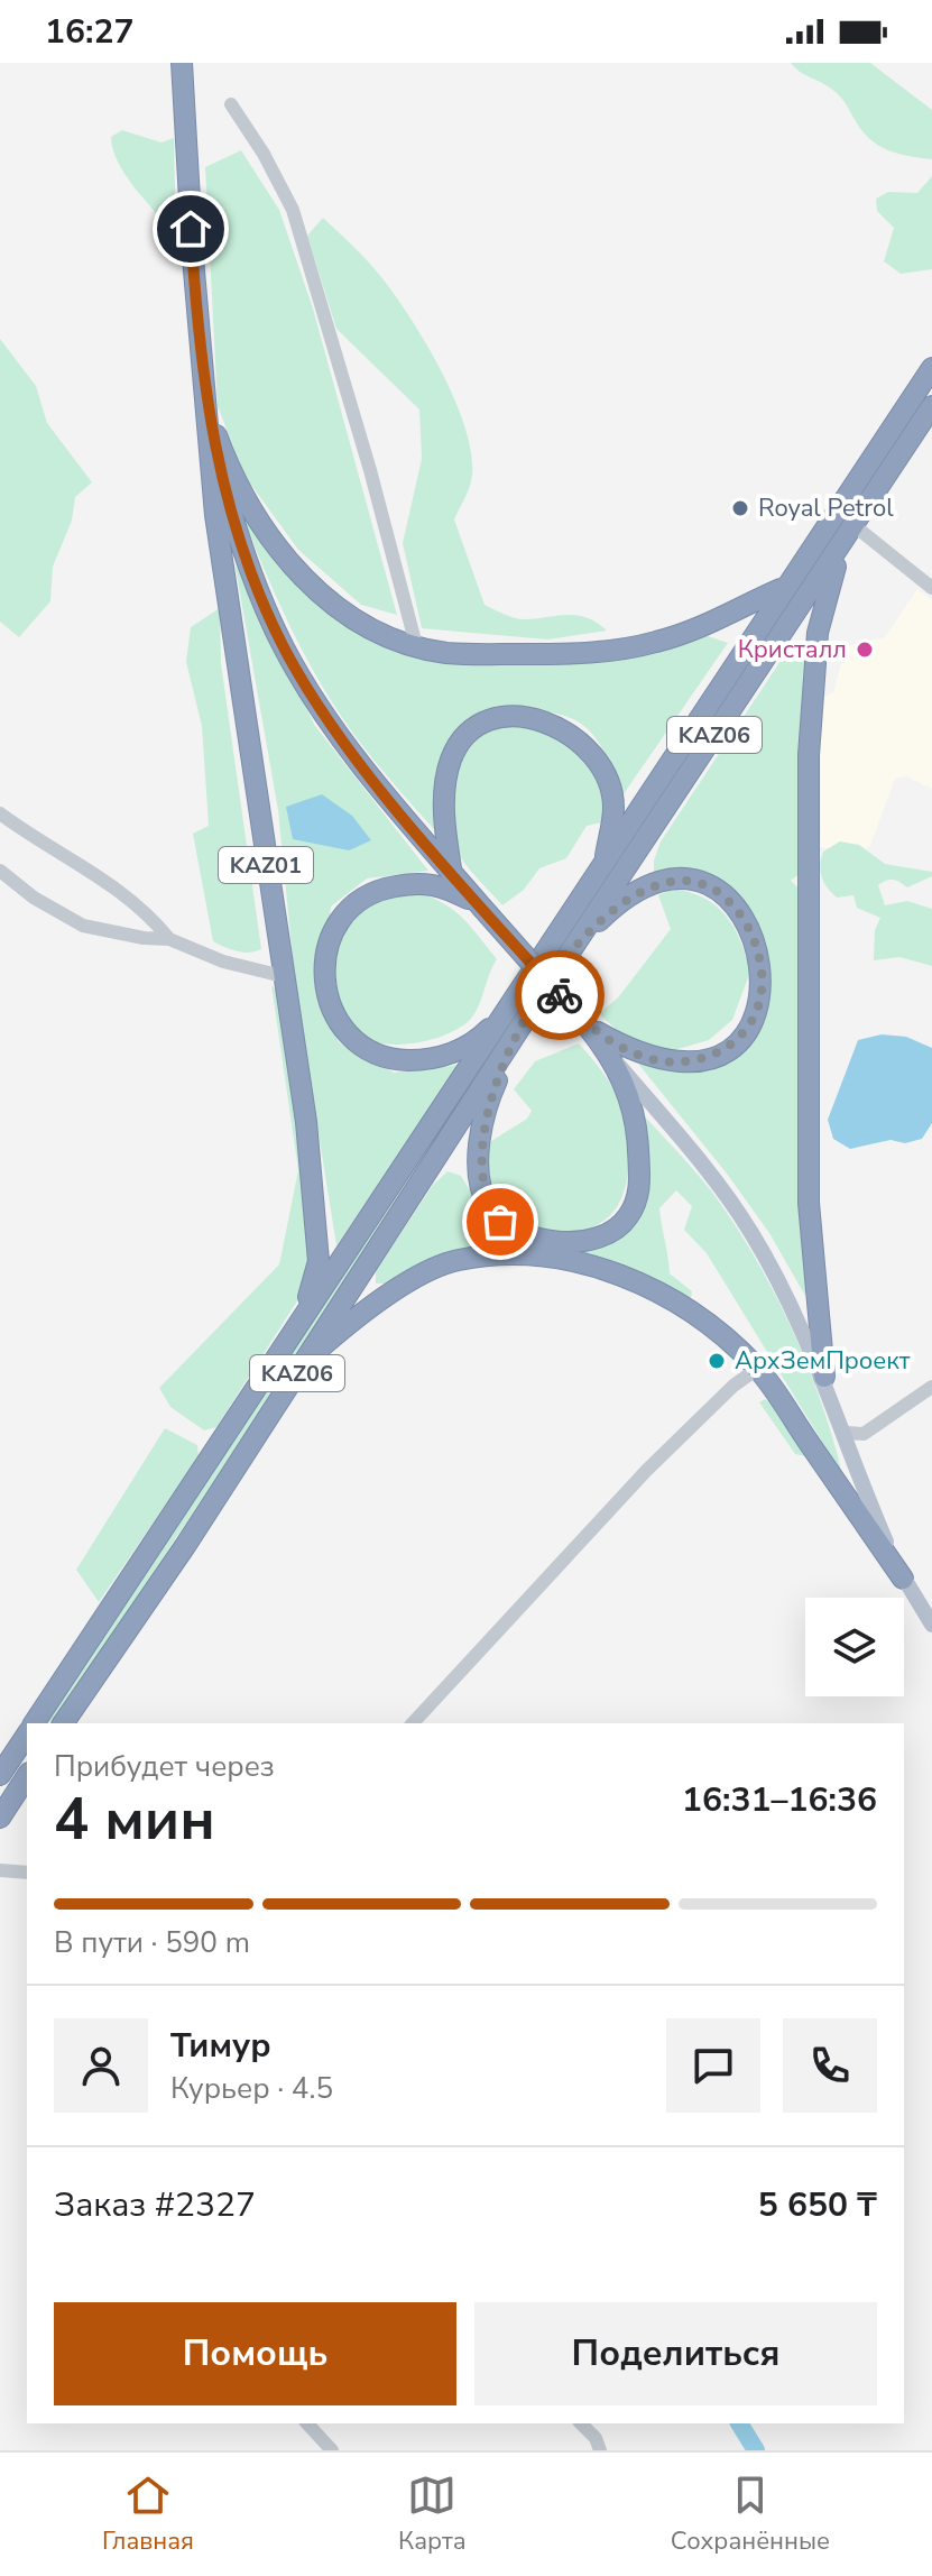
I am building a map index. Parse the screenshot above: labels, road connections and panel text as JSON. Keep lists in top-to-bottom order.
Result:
{
  "streets": {
    "highway": ["KАZ06", "KАZ01"]
  },
  "crossings": [
    ["KАZ06", "KАZ01"]
  ],
  "places": ["Royal Petrol", "Кристалл", "АрхЗемПроект"],
  "page": {
    "status": "16:27",
    "heading": ["4 мин", "Прибудет через", "16:31–16:36"],
    "panel": [
      "Тимур",
      "Курьер · 4.5",
      "Заказ #2327",
      "5 650 ₸"
    ],
    "bar": "В пути · 590 m",
    "buttons": ["Помощь", "Поделиться"],
    "tabs": ["Главная", "Карта", "Сохранённые"]
  }
}
